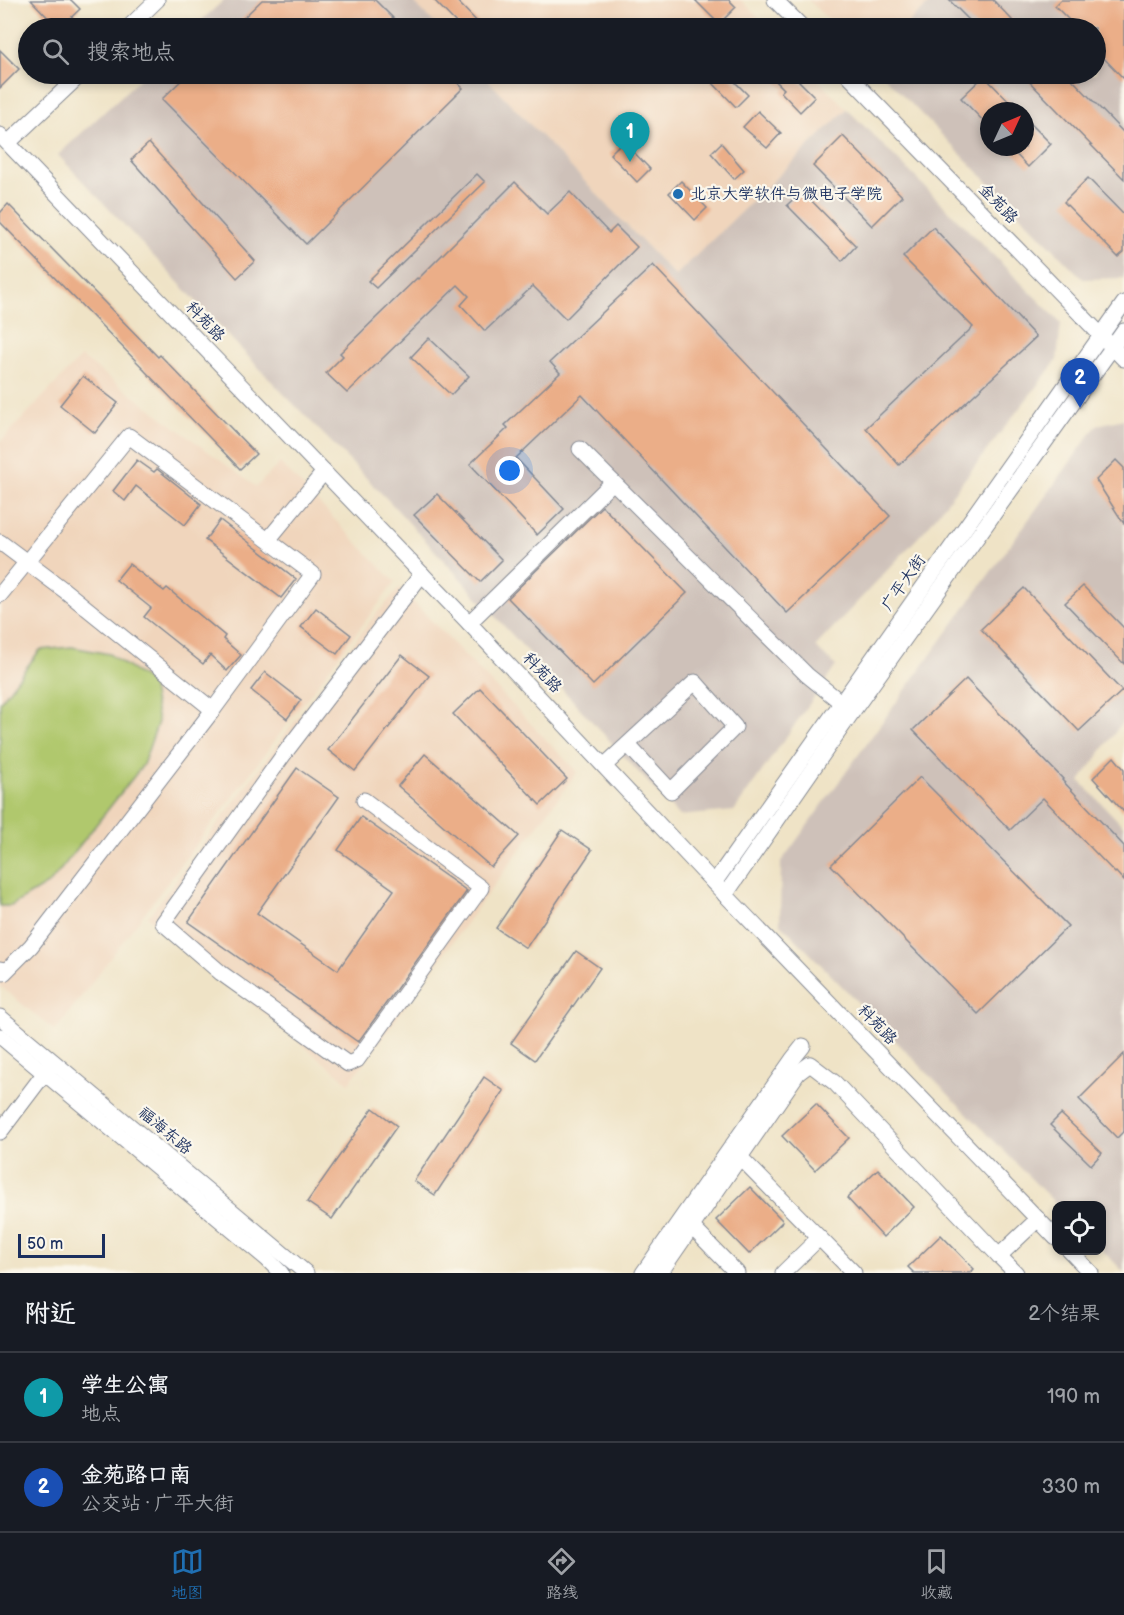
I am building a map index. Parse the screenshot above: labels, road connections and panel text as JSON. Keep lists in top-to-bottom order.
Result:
{
  "streets": {
    "street": [
      "金苑路",
      "科苑路",
      "广平大街",
      "福海东路"
    ]
  },
  "crossings": [
    ["金苑路", "广平大街"],
    ["科苑路", "广平大街"]
  ],
  "places": ["北京大学软件与微电子学院"],
  "scale_bar": "50 m",
  "north": "top right",
  "page": {
    "search": "搜索地点",
    "pins": ["1", "2"],
    "scale": "50 m",
    "heading": ["附近", "2个结果"],
    "list": [
      {
        "mark": "1",
        "name": "学生公寓",
        "note": "地点",
        "value": "190 m"
      },
      {
        "mark": "2",
        "name": "金苑路口南",
        "note": "公交站 · 广平大街",
        "value": "330 m"
      }
    ],
    "nav": ["地图", "路线", "收藏"]
  }
}
